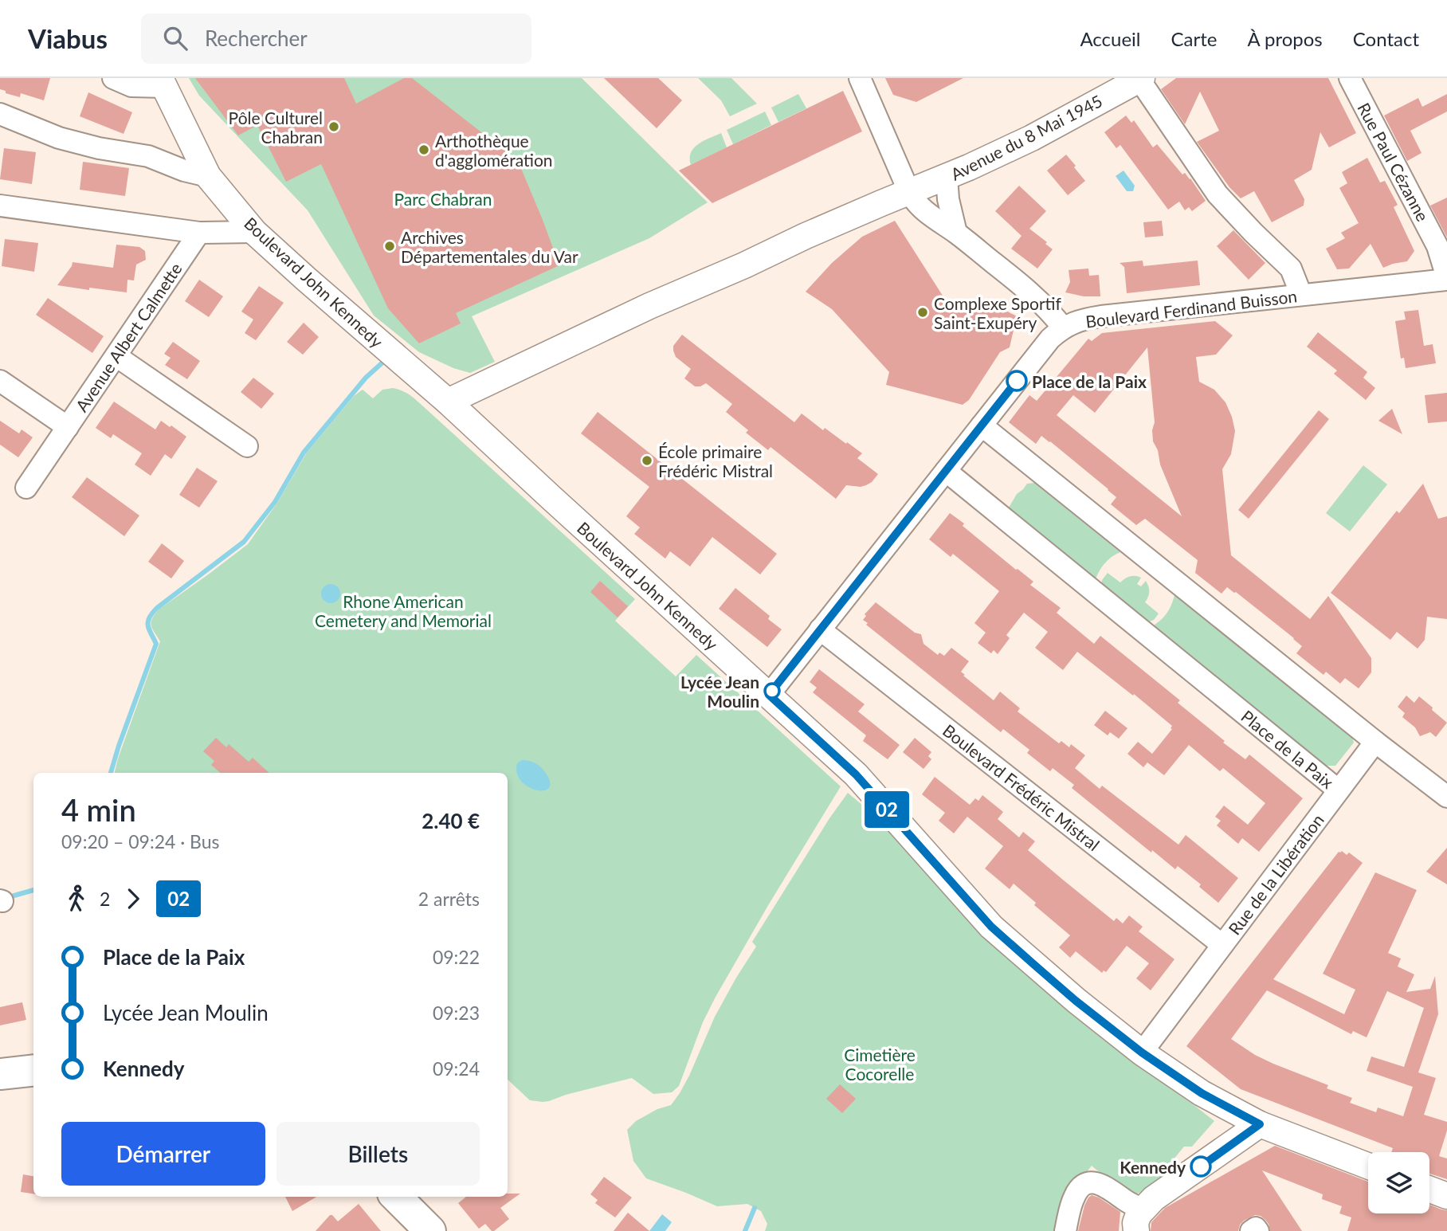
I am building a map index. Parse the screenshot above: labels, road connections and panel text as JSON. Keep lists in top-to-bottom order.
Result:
{
  "streets": {
    "street": [
      "Avenue du 8 Mai 1945",
      "Rue Paul Cézanne",
      "Boulevard John Kennedy",
      "Boulevard Ferdinand Buisson",
      "Avenue Albert Calmette",
      "Place de la Paix",
      "Boulevard Frédéric Mistral",
      "Rue de la Libération"
    ]
  },
  "crossings": [
    ["Avenue du 8 Mai 1945", "Boulevard John Kennedy"],
    ["Rue Paul Cézanne", "Boulevard Ferdinand Buisson"],
    ["Boulevard John Kennedy", "Rue de la Libération"],
    ["Place de la Paix", "Rue de la Libération"],
    ["Boulevard Frédéric Mistral", "Rue de la Libération"]
  ],
  "parks": ["Parc Chabran", "Rhone American Cemetery and Memorial", "Cimetière Cocorelle"],
  "places": [
    "Pôle Culturel Chabran",
    "Arthothèque d'agglomération",
    "Archives Départementales du Var",
    "Complexe Sportif Saint-Exupéry",
    "Place de la Paix",
    "École primaire Frédéric Mistral",
    "Lycée Jean Moulin",
    "Kennedy"
  ],
  "lines": ["bus line 02"],
  "page": {
    "header": "Viabus",
    "search": "Rechercher",
    "nav": [
      "Accueil",
      "Carte",
      "À propos",
      "Contact"
    ],
    "on_map": "02",
    "heading": ["4 min", "09:20 – 09:24 · Bus", "2.40 €"],
    "legs": ["2", "02", "2 arrêts"],
    "list": [
      {
        "name": "Place de la Paix",
        "value": "09:22"
      },
      {
        "name": "Lycée Jean Moulin",
        "value": "09:23"
      },
      {
        "name": "Kennedy",
        "value": "09:24"
      }
    ],
    "buttons": ["Démarrer", "Billets"]
  }
}
